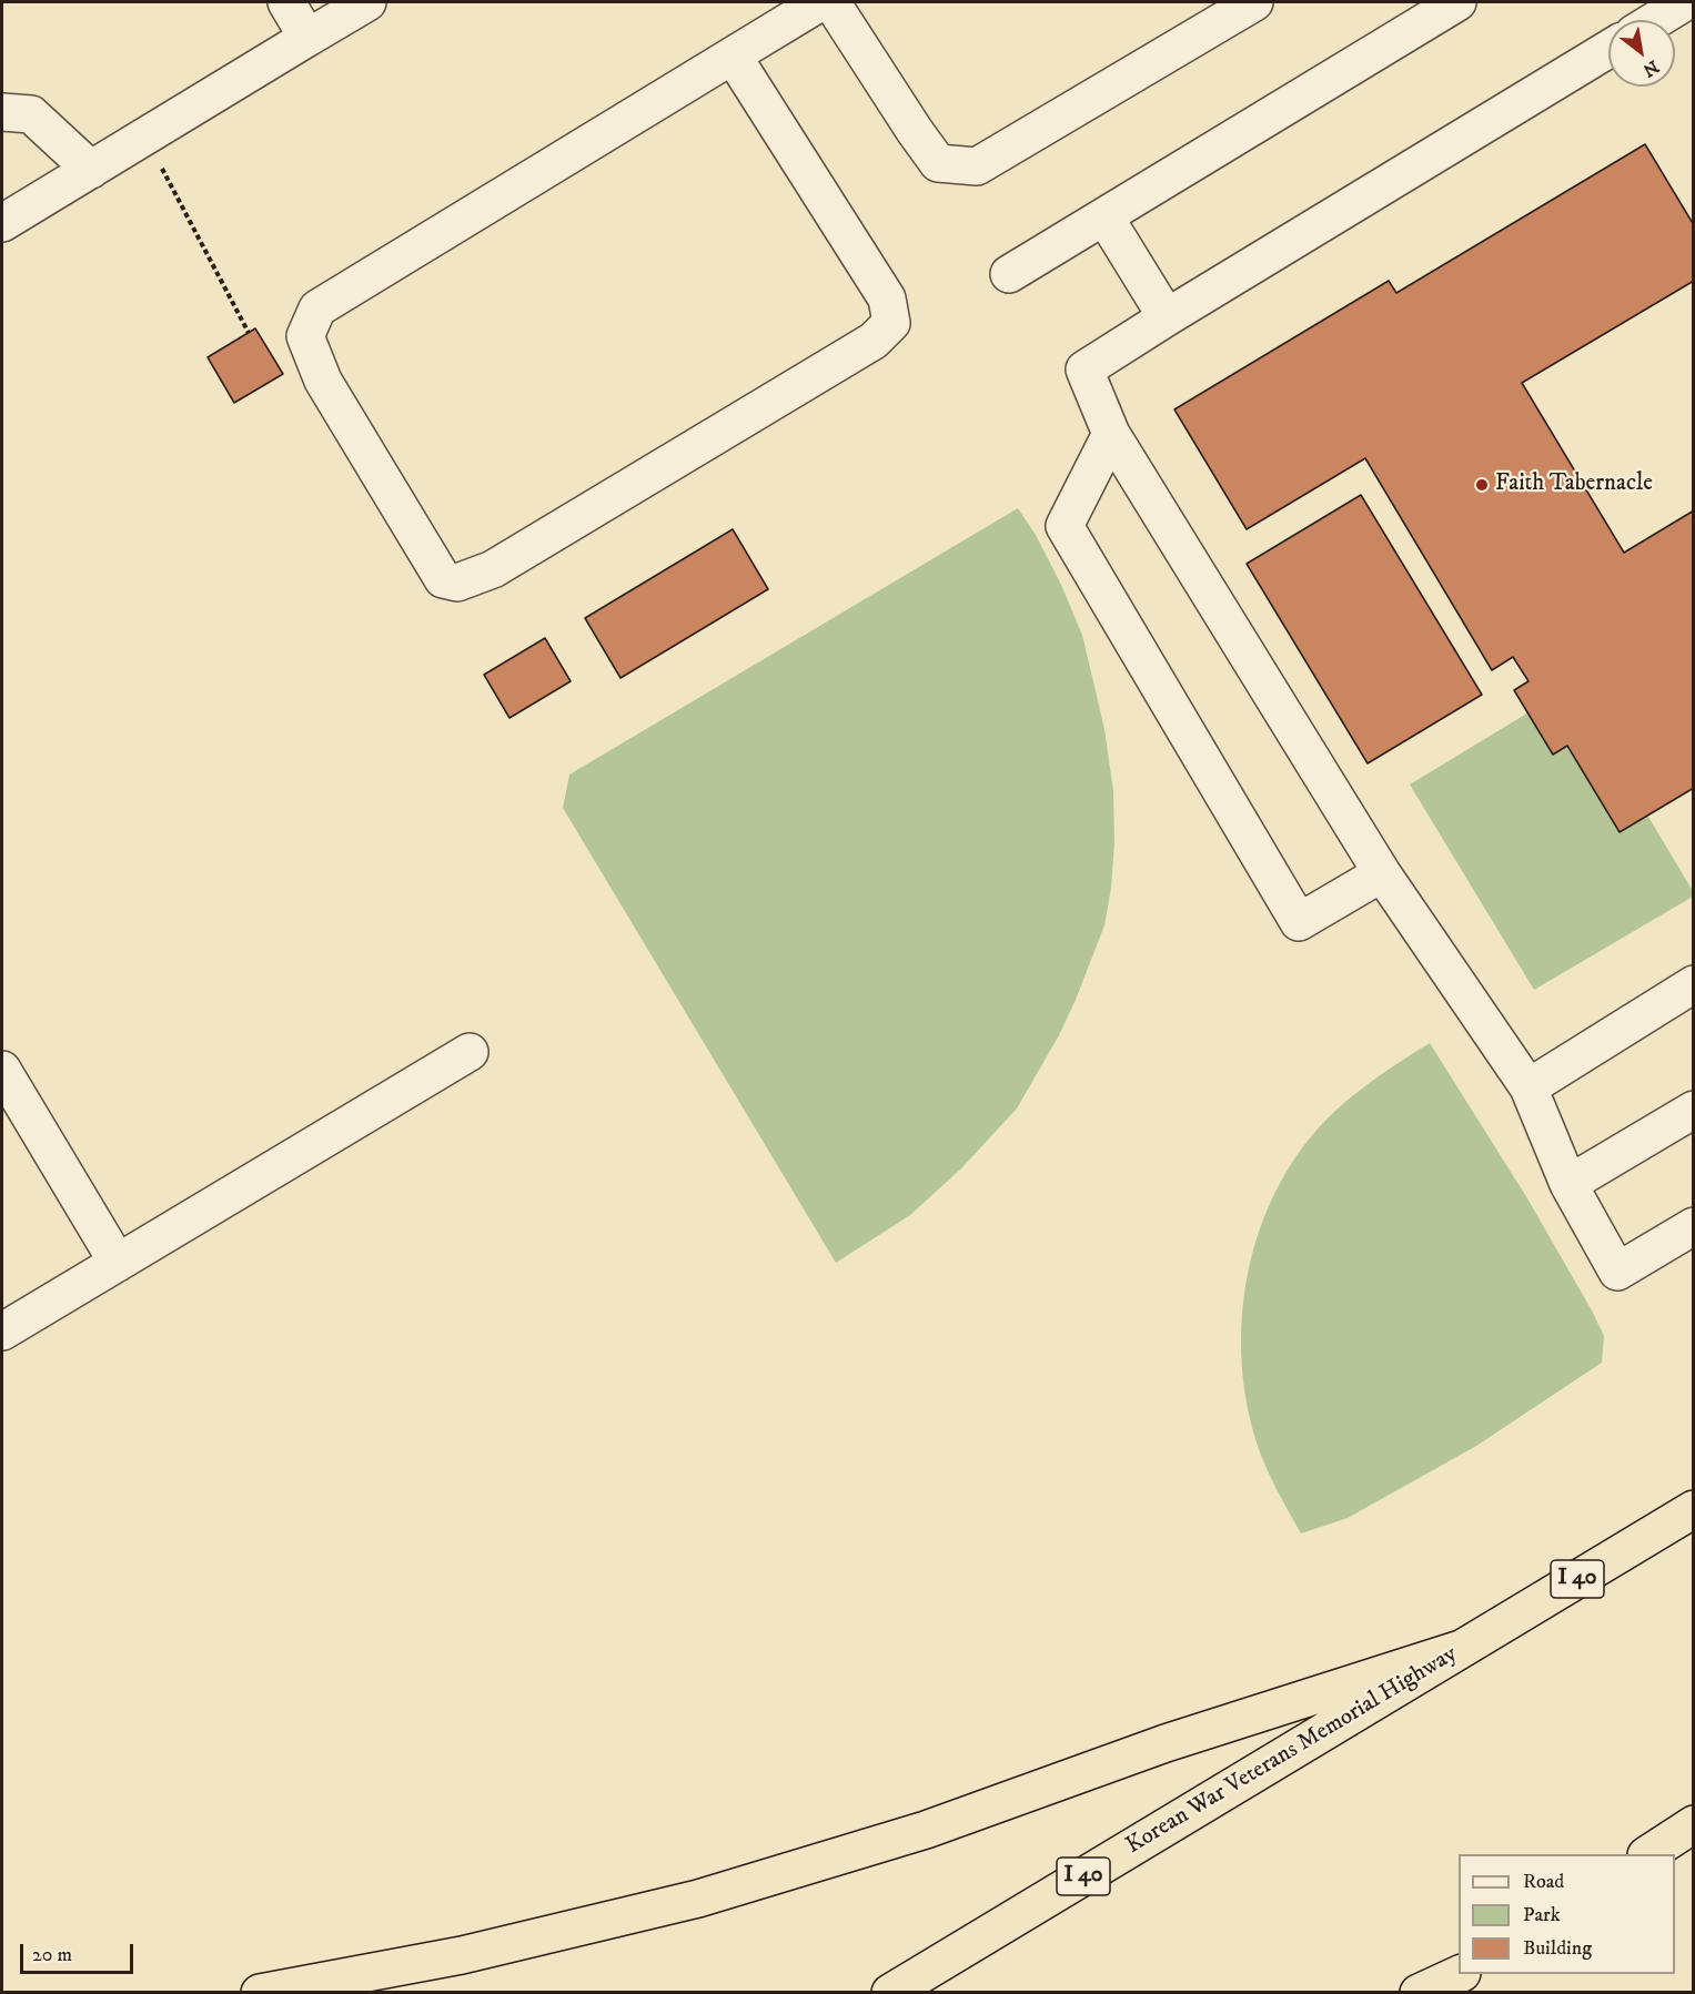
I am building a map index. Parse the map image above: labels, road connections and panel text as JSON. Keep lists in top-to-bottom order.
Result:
{
  "streets": {
    "highway": ["I 40", "Korean War Veterans Memorial Highway"]
  },
  "places": ["Faith Tabernacle"],
  "legend": ["Road", "Park", "Building"],
  "scale_bar": "20 m",
  "north": "bottom right"
}
